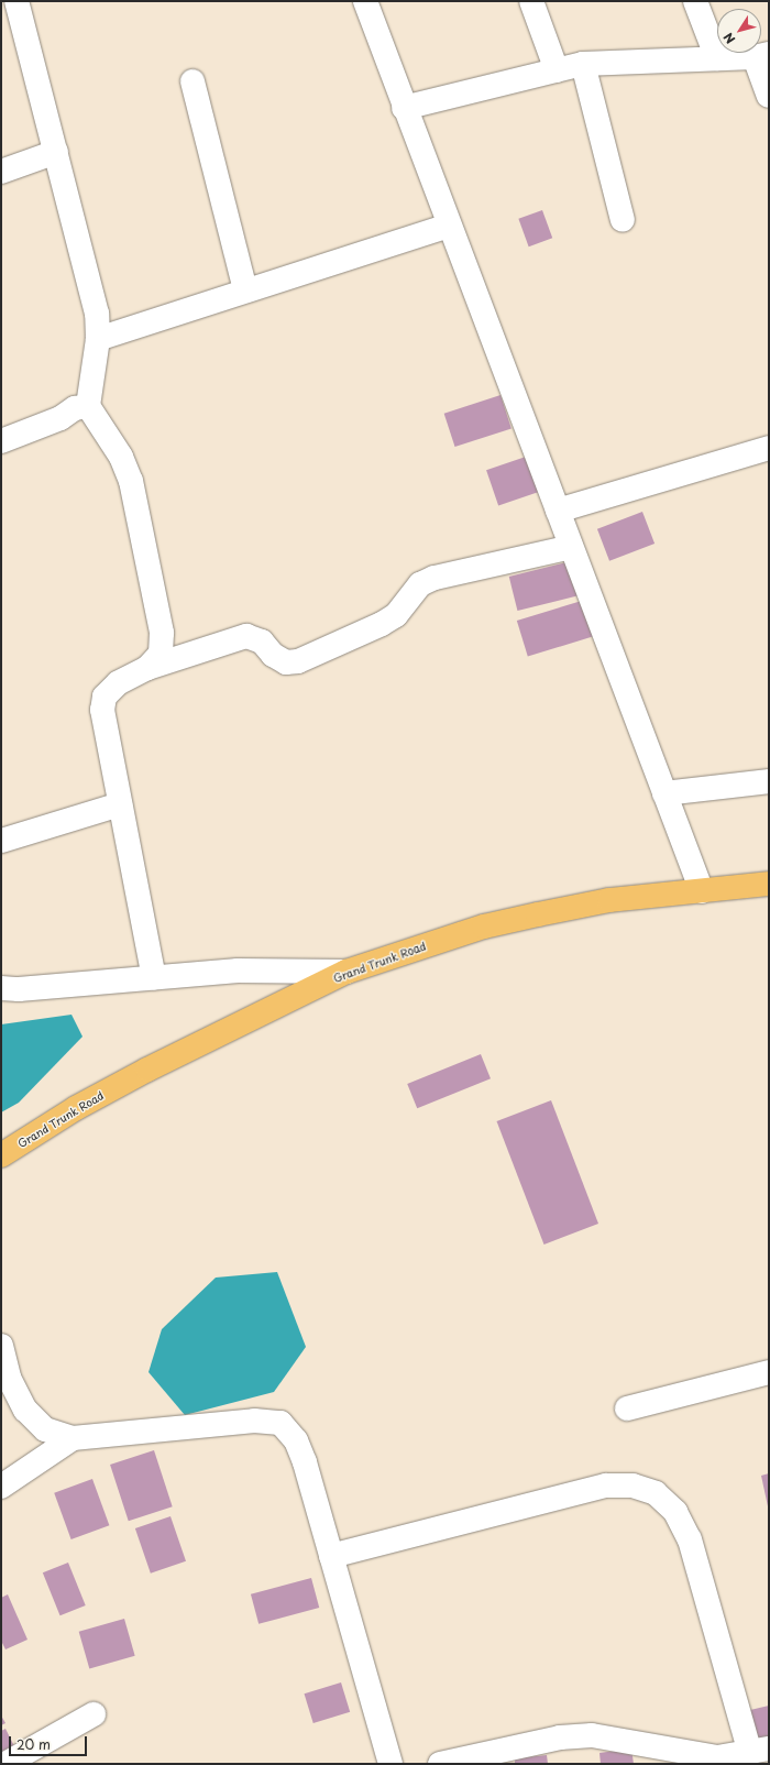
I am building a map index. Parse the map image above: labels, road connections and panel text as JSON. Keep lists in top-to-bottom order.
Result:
{
  "streets": {
    "main road": ["Grand Trunk Road"]
  },
  "scale_bar": "20 m",
  "north": "bottom left"
}
